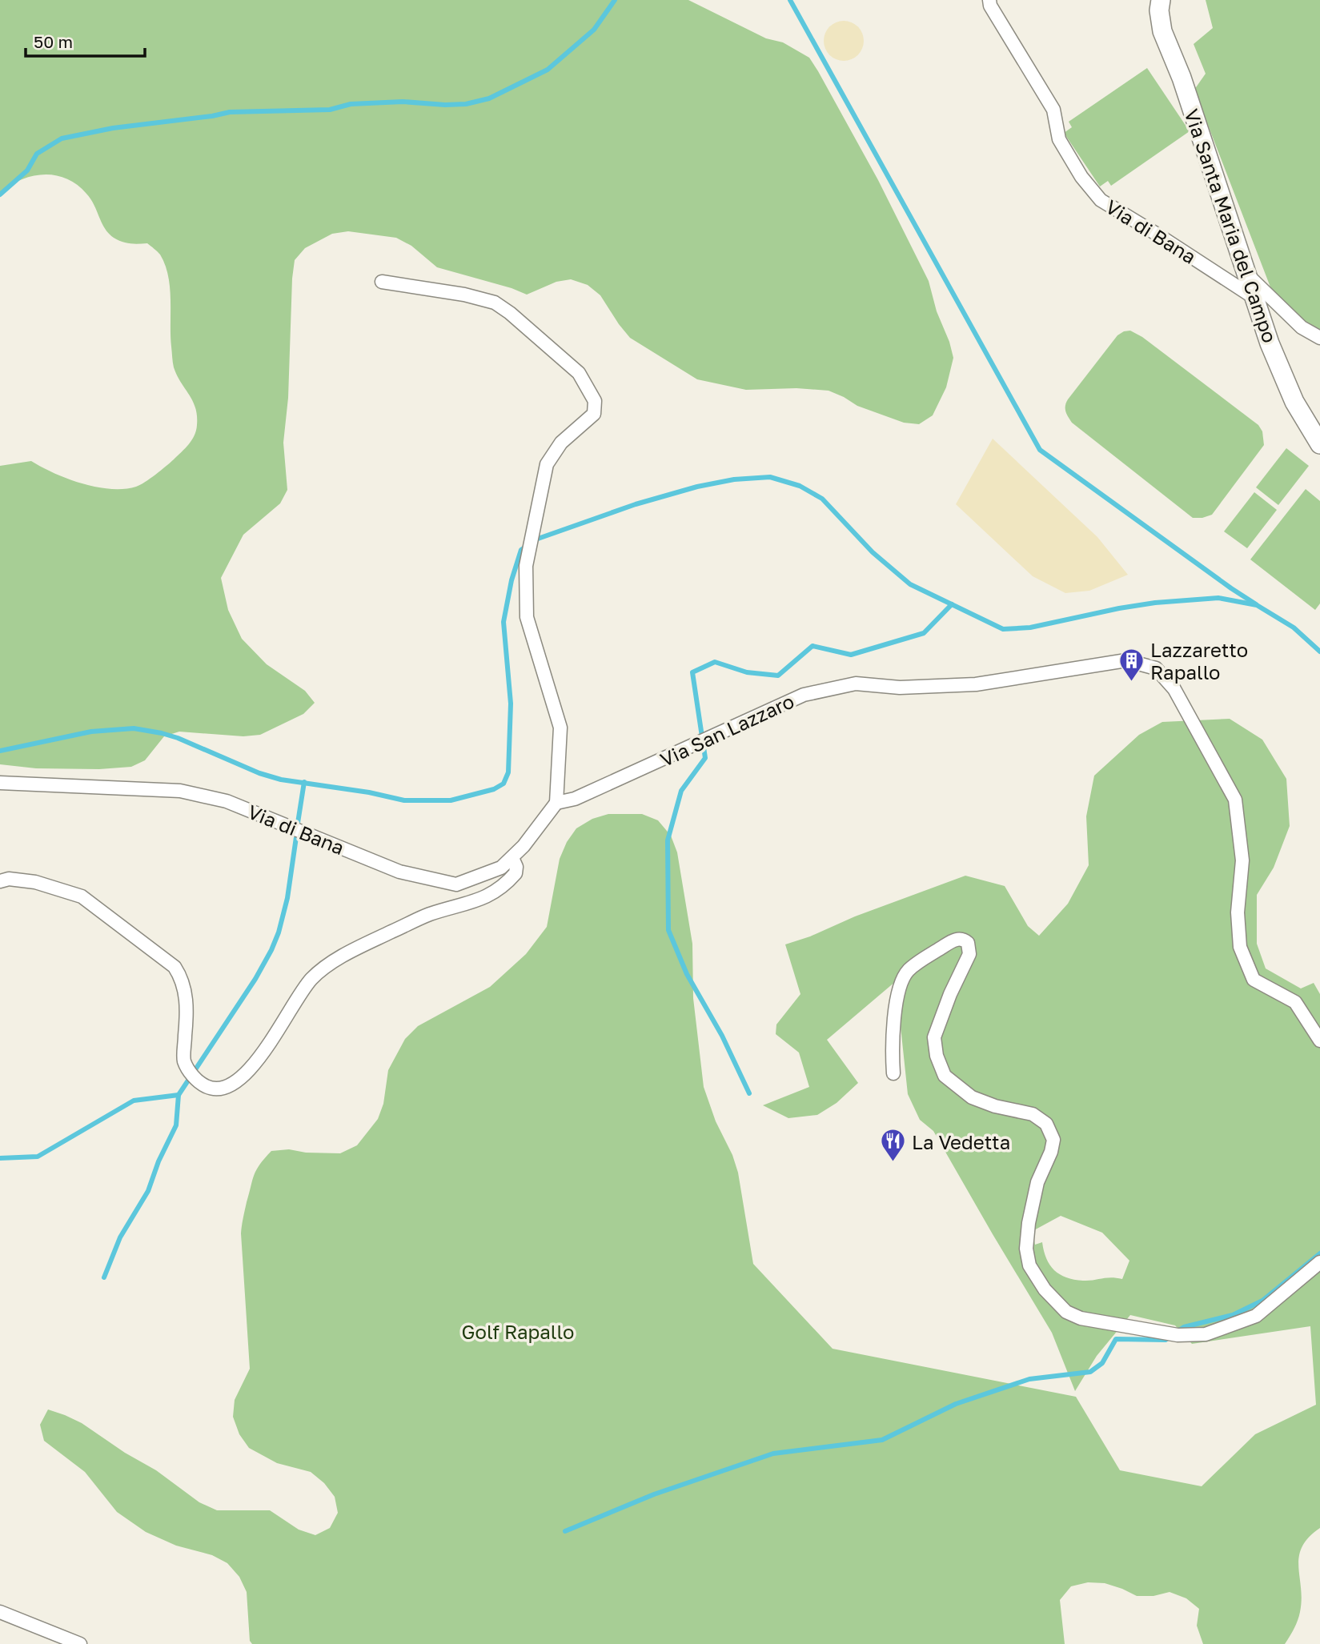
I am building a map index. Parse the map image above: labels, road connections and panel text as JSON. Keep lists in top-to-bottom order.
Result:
{
  "streets": {
    "street": ["Via Santa Maria del Campo", "Via di Bana", "Via San Lazzaro"]
  },
  "crossings": [
    ["Via Santa Maria del Campo", "Via di Bana"],
    ["Via di Bana", "Via San Lazzaro"]
  ],
  "parks": ["Golf Rapallo"],
  "places": {
    "building": ["Lazzaretto Rapallo"],
    "restaurant": ["La Vedetta"]
  },
  "scale_bar": "50 m"
}
